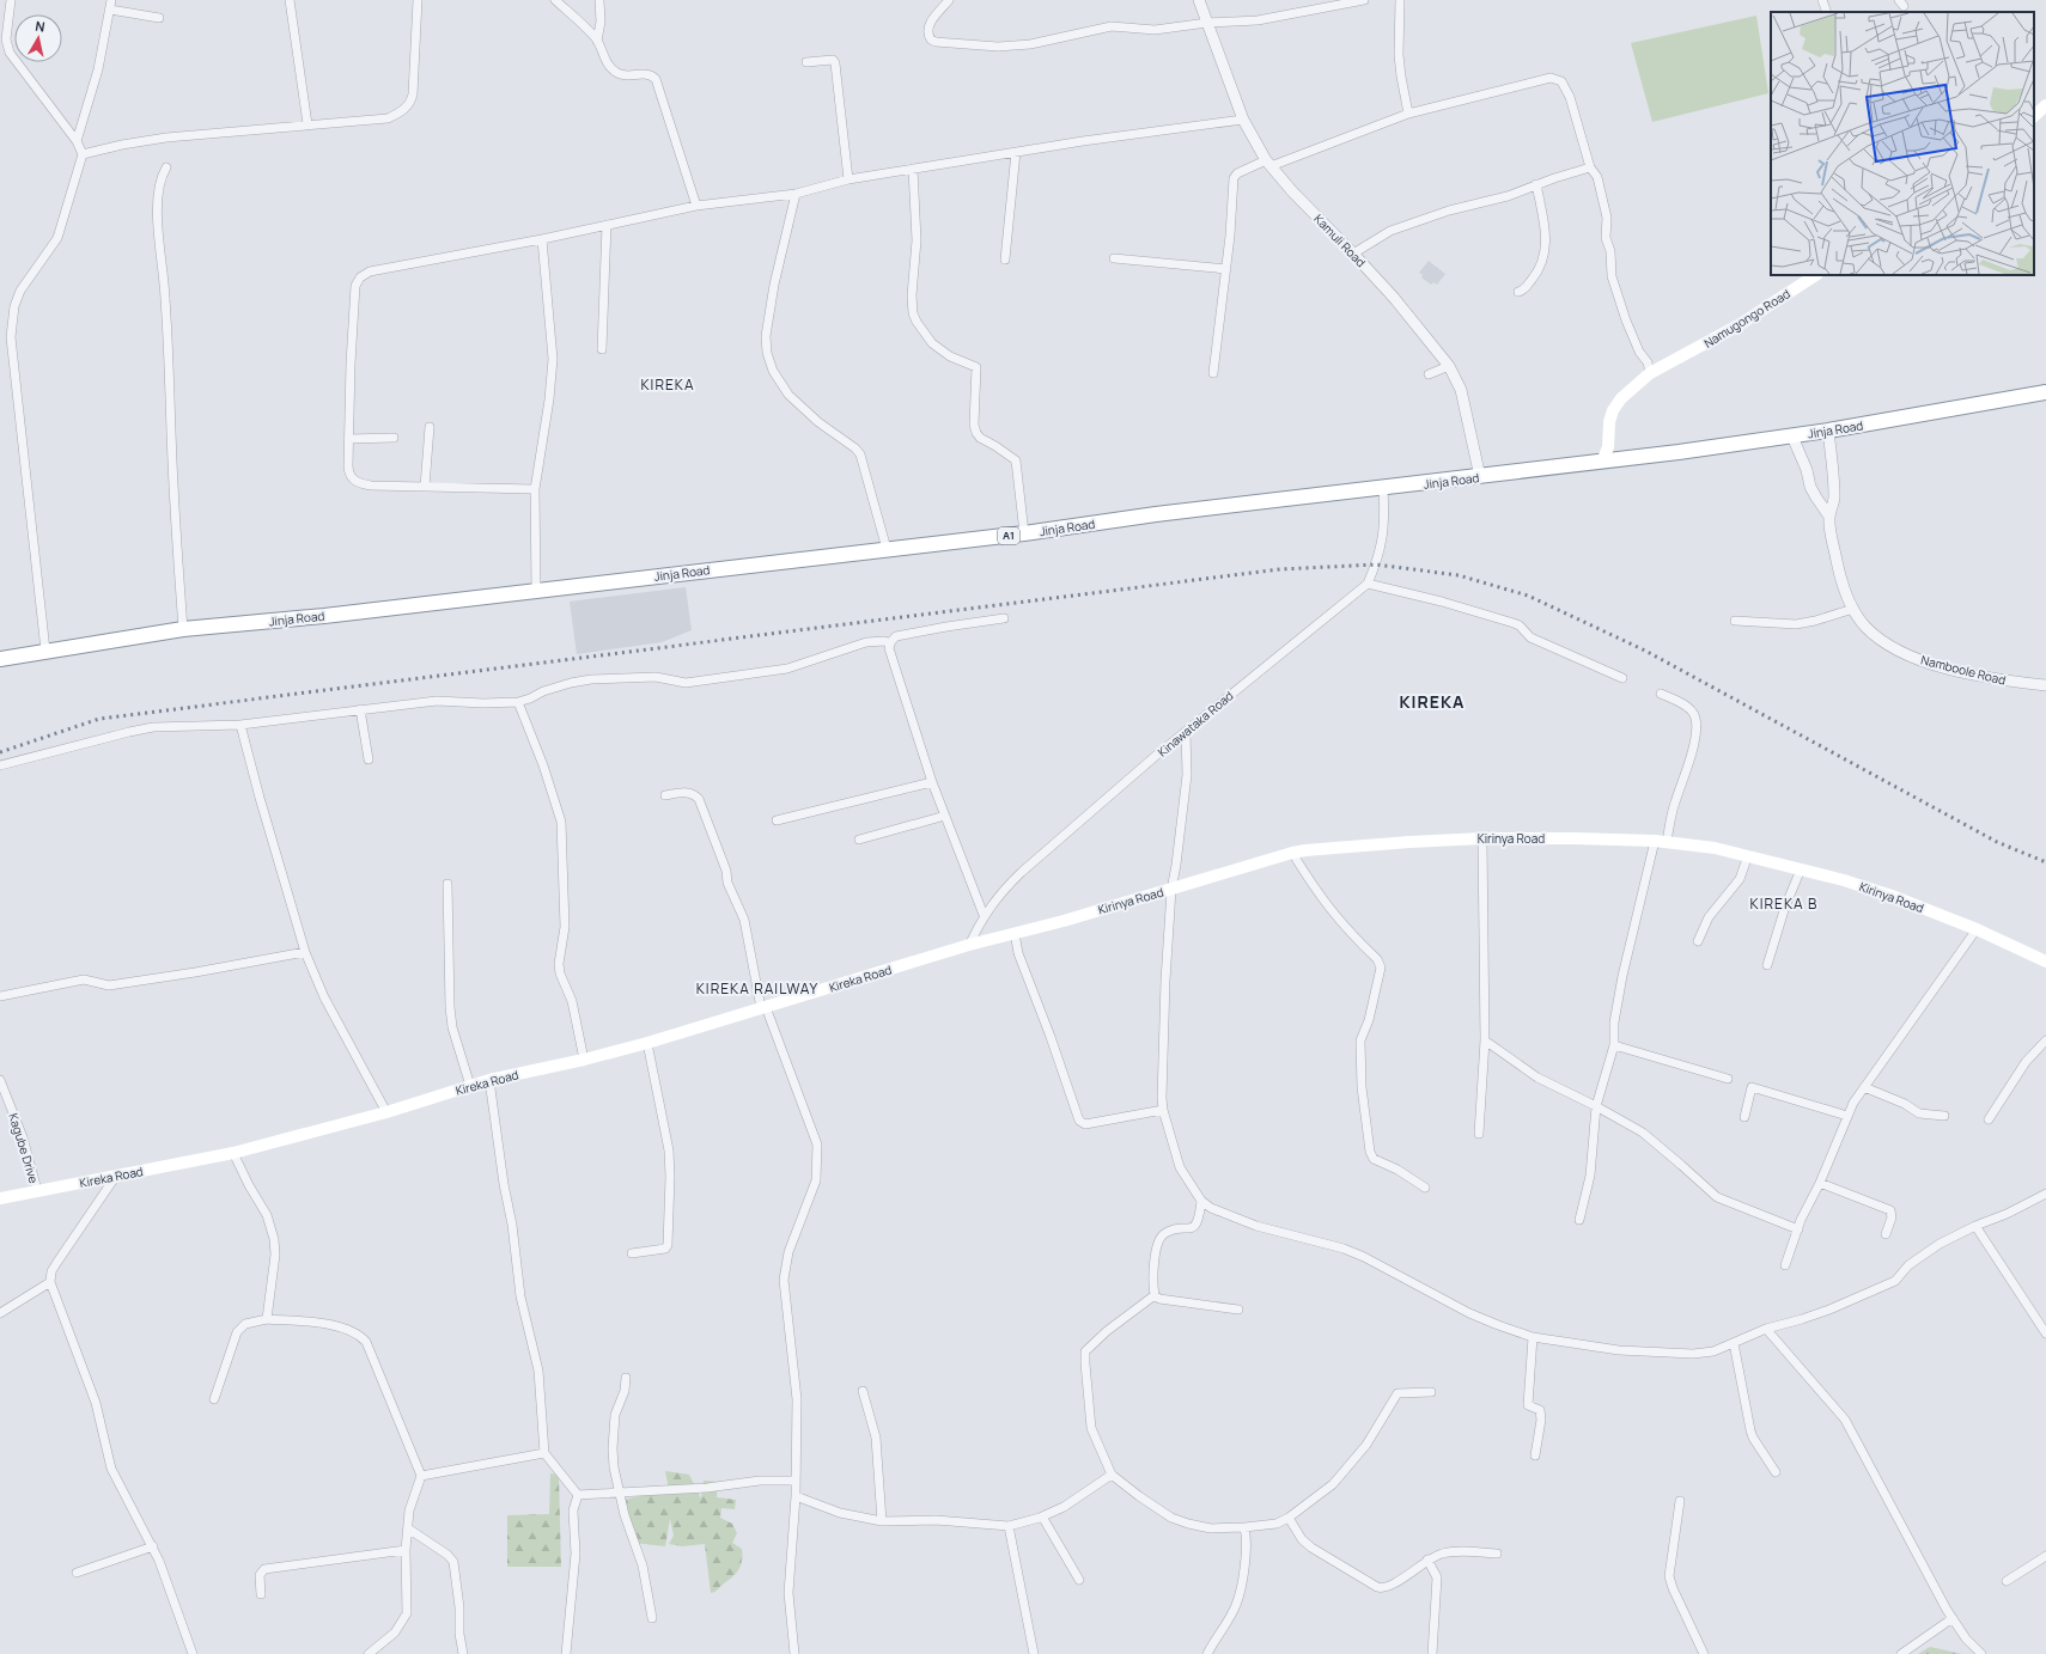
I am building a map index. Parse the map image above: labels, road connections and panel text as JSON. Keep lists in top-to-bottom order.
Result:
{
  "streets": {
    "highway": ["Jinja Road", "A1"],
    "main road": ["Namugongo Road", "Kirinya Road", "Kireka Road"],
    "street": [
      "Kamuli Road",
      "Namboole Road",
      "Kinawataka Road",
      "Kagube Drive"
    ]
  },
  "crossings": [
    ["Kamuli Road", "Jinja Road"],
    ["Namugongo Road", "Jinja Road"],
    ["Jinja Road", "Namboole Road"],
    ["Kinawataka Road", "Kirinya Road"],
    ["Kinawataka Road", "Kireka Road"],
    ["Kirinya Road", "Kireka Road"],
    ["Kireka Road", "Kagube Drive"]
  ],
  "districts": [
    "KIREKA",
    "KIREKA",
    "KIREKA B",
    "KIREKA RAILWAY"
  ],
  "north": "top"
}
